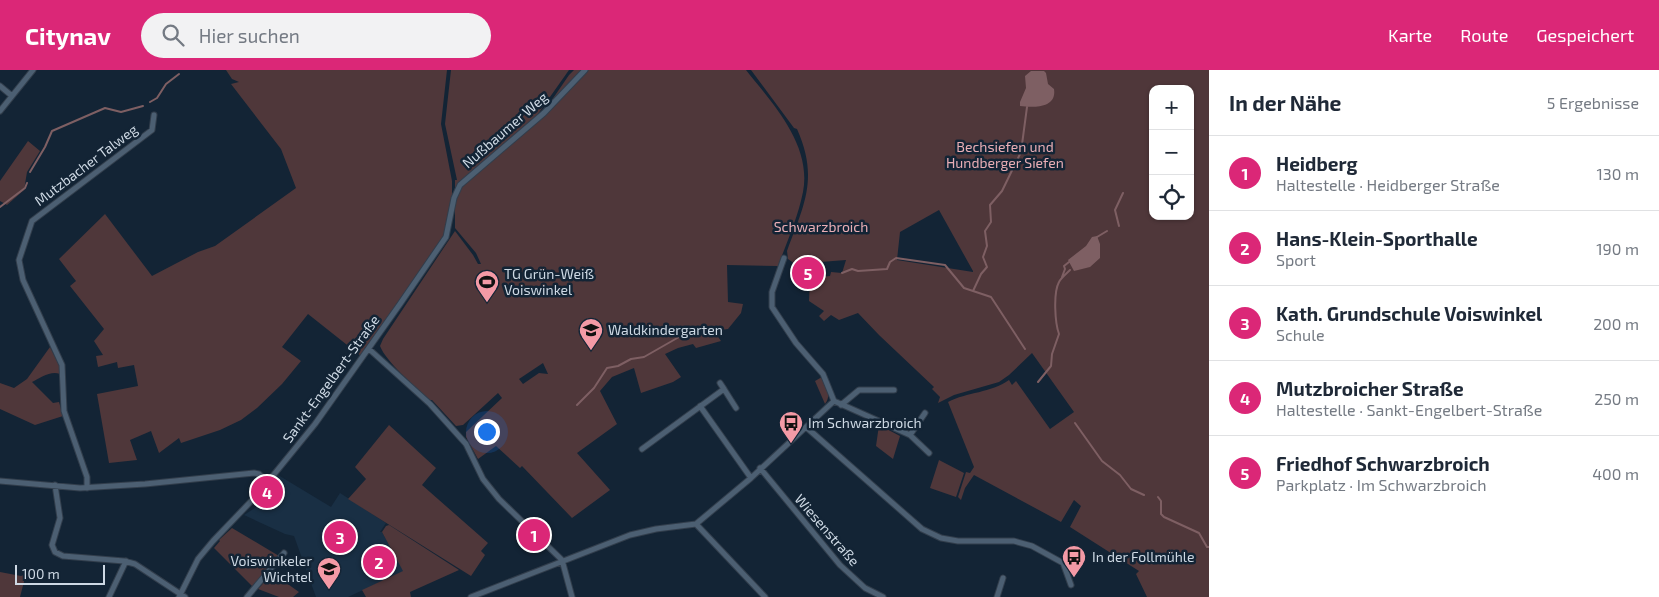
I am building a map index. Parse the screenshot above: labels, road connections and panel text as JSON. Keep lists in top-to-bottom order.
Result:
{
  "streets": {
    "street": [
      "Nußbaumer Weg",
      "Mutzbacher Talweg",
      "Sankt-Engelbert-Straße",
      "Wiesenstraße"
    ]
  },
  "crossings": [
    ["Nußbaumer Weg", "Sankt-Engelbert-Straße"]
  ],
  "parks": ["Bechsiefen und Hundberger Siefen", "Schwarzbroich"],
  "places": {
    "sports": ["TG Grün-Weiß Voiswinkel"],
    "school or university": ["Waldkindergarten", "Voiswinkeler Wichtel"],
    "bus stop": ["Im Schwarzbroich", "In der Follmühle"]
  },
  "scale_bar": "100 m",
  "page": {
    "header": "Citynav",
    "search": "Hier suchen",
    "nav": ["Karte", "Route", "Gespeichert"],
    "heading": ["In der Nähe", "5 Ergebnisse"],
    "map_buttons": ["+", "−"],
    "list": [
      {
        "mark": "1",
        "name": "Heidberg",
        "note": "Haltestelle · Heidberger Straße",
        "value": "130 m"
      },
      {
        "mark": "2",
        "name": "Hans-Klein-Sporthalle",
        "note": "Sport",
        "value": "190 m"
      },
      {
        "mark": "3",
        "name": "Kath. Grundschule Voiswinkel",
        "note": "Schule",
        "value": "200 m"
      },
      {
        "mark": "4",
        "name": "Mutzbroicher Straße",
        "note": "Haltestelle · Sankt-Engelbert-Straße",
        "value": "250 m"
      },
      {
        "mark": "5",
        "name": "Friedhof Schwarzbroich",
        "note": "Parkplatz · Im Schwarzbroich",
        "value": "400 m"
      }
    ],
    "pins": [
      "5",
      "4",
      "1",
      "3",
      "2"
    ],
    "scale": "100 m"
  }
}
